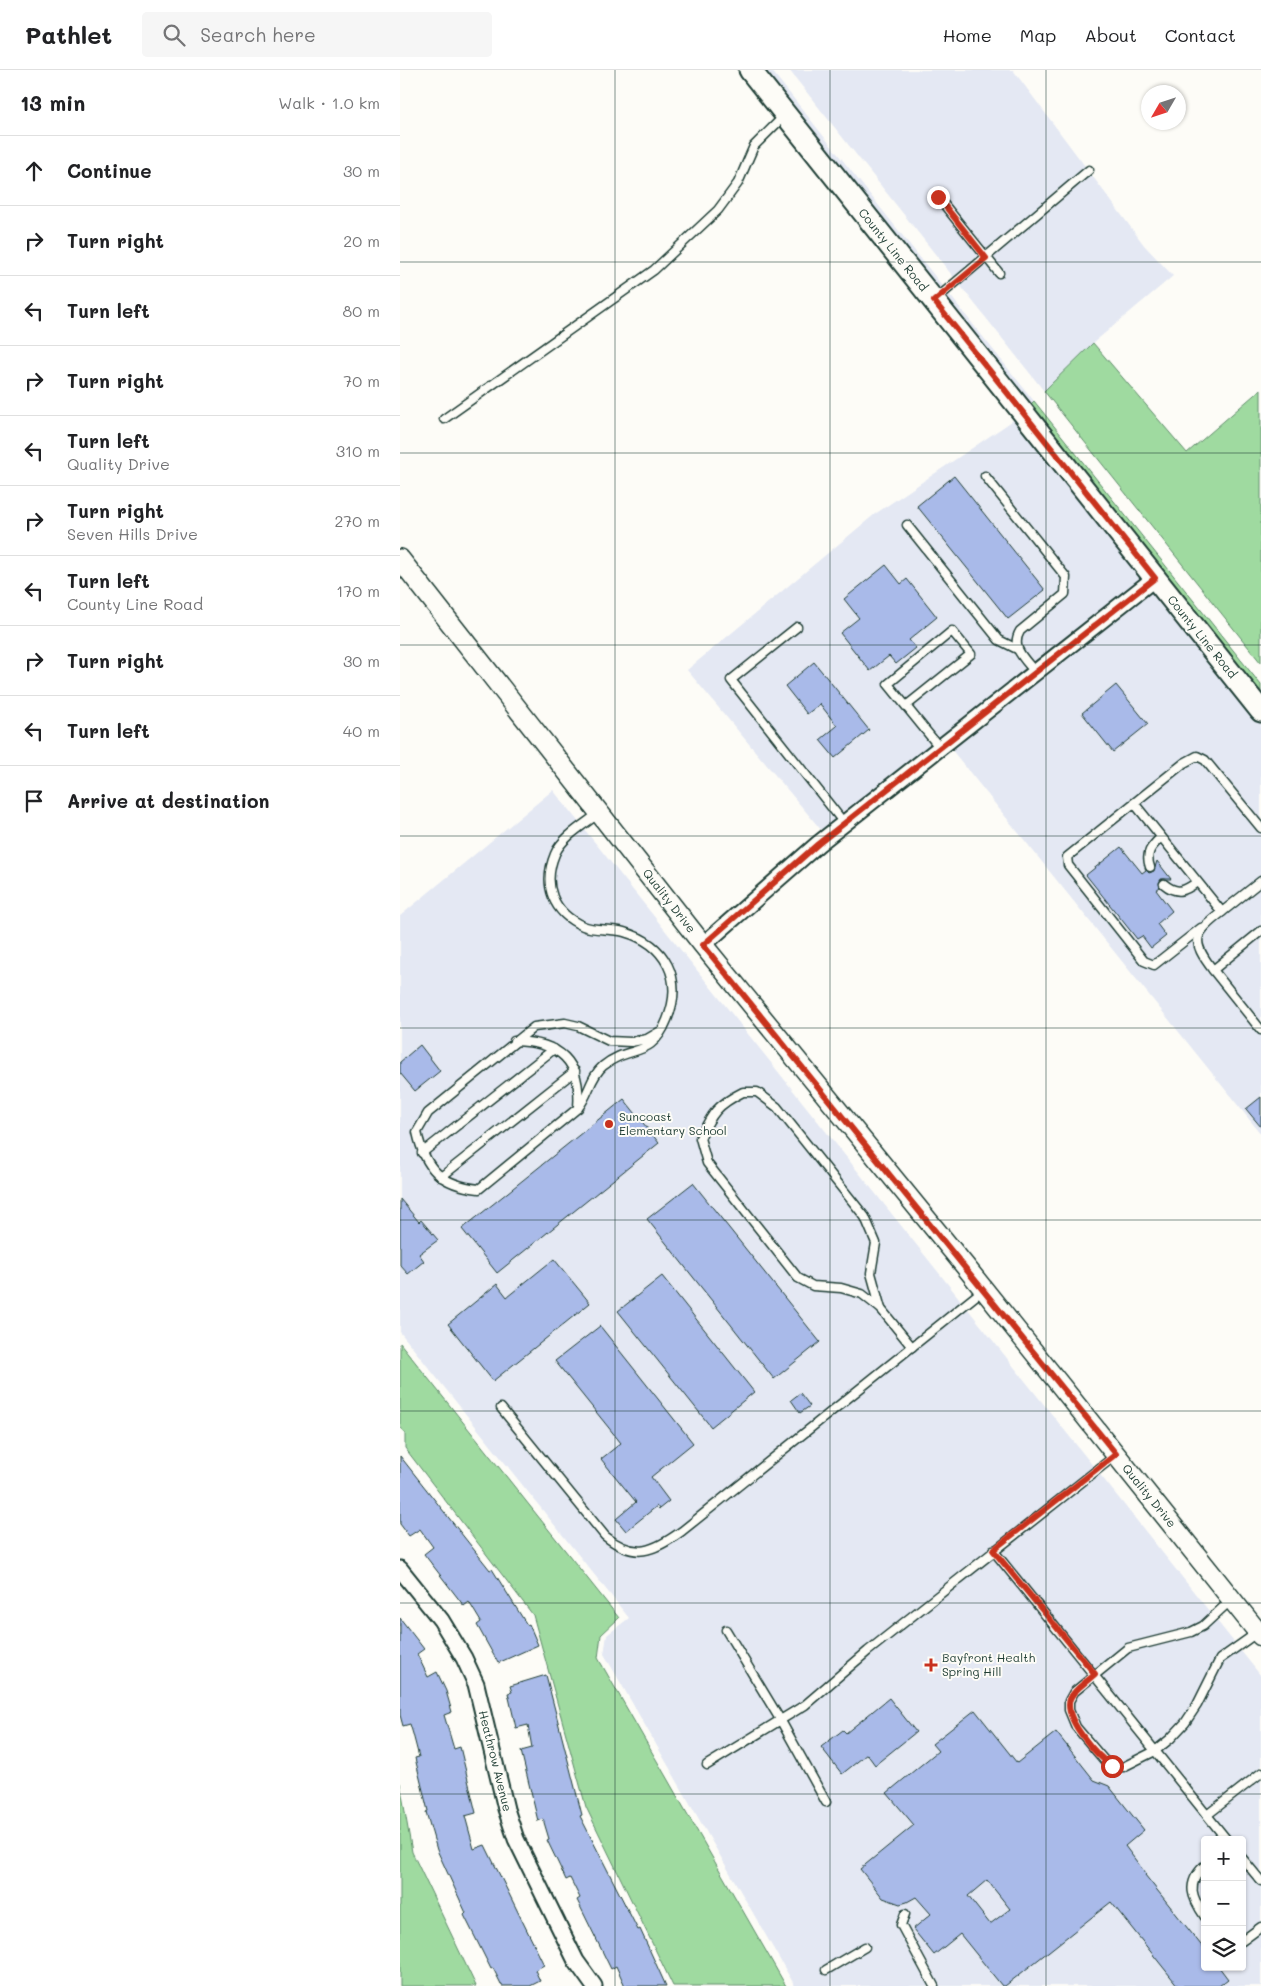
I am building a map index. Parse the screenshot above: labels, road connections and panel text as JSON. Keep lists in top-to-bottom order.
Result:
{
  "streets": {
    "main road": ["County Line Road"],
    "street": ["Quality Drive", "Heathrow Avenue"]
  },
  "places": {
    "other": ["Suncoast Elementary School"],
    "health": ["Bayfront Health Spring Hill"]
  },
  "north": "bottom left",
  "page": {
    "header": "Pathlet",
    "search": "Search here",
    "nav": [
      "Home",
      "Map",
      "About",
      "Contact"
    ],
    "heading": ["13 min", "Walk · 1.0 km"],
    "list": [
      ["Continue", "30 m"],
      ["Turn right", "20 m"],
      ["Turn left", "80 m"],
      ["Turn right", "70 m"],
      ["Turn left", "Quality Drive", "310 m"],
      ["Turn right", "Seven Hills Drive", "270 m"],
      ["Turn left", "County Line Road", "170 m"],
      ["Turn right", "30 m"],
      ["Turn left", "40 m"],
      "Arrive at destination"
    ],
    "map_buttons": ["+", "−"]
  }
}
